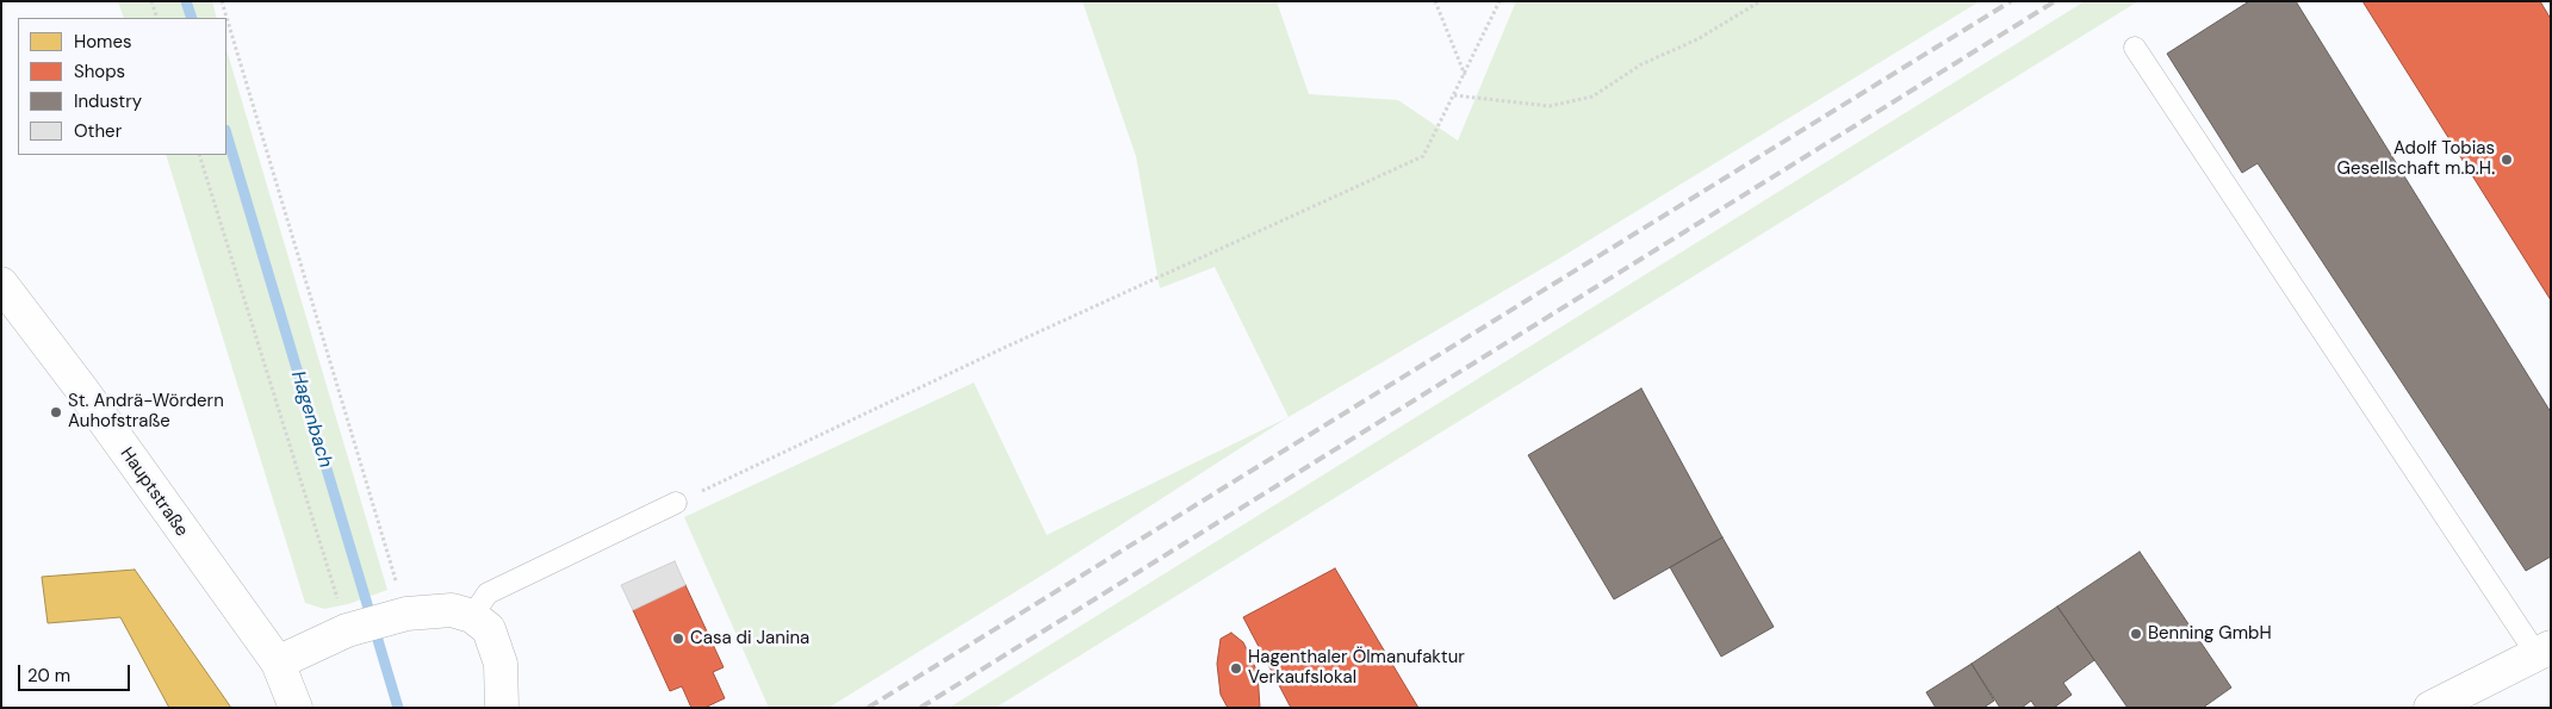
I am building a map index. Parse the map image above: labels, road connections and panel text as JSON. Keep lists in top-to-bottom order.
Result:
{
  "streets": {
    "street": ["Hauptstraße"]
  },
  "water": ["Hagenbach"],
  "places": [
    "Adolf Tobias Gesellschaft m.b.H.",
    "St. Andrä-Wördern Auhofstraße",
    "Benning GmbH",
    "Casa di Janina",
    "Hagenthaler Ölmanufaktur Verkaufslokal"
  ],
  "legend": [
    "Homes",
    "Shops",
    "Industry",
    "Other"
  ],
  "scale_bar": "20 m"
}
